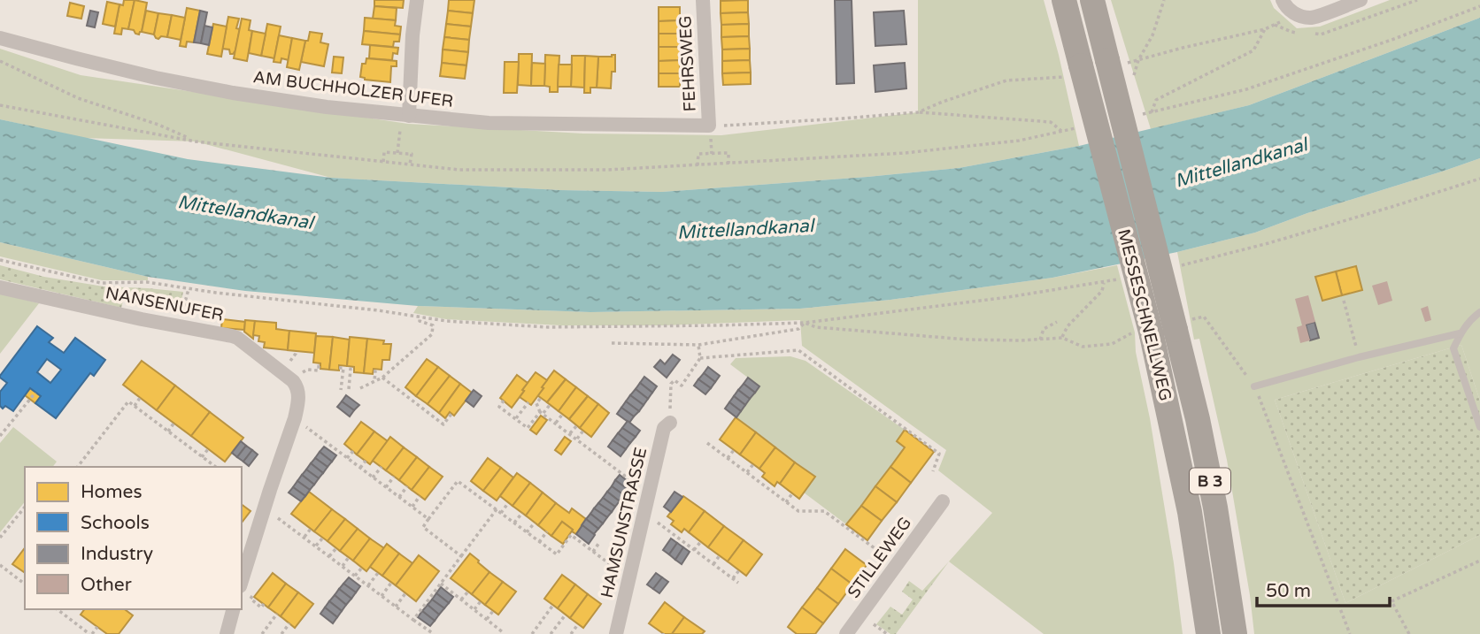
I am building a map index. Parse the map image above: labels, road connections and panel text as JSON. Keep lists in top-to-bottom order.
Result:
{
  "streets": {
    "highway": ["MESSESCHNELLWEG", "B 3"],
    "street": [
      "FEHRSWEG",
      "AM BUCHHOLZER UFER",
      "NANSENUFER",
      "HAMSUNSTRASSE",
      "STILLEWEG"
    ]
  },
  "crossings": [
    ["FEHRSWEG", "AM BUCHHOLZER UFER"]
  ],
  "water": ["Mittellandkanal"],
  "legend": [
    "Homes",
    "Schools",
    "Industry",
    "Other"
  ],
  "scale_bar": "50 m"
}
